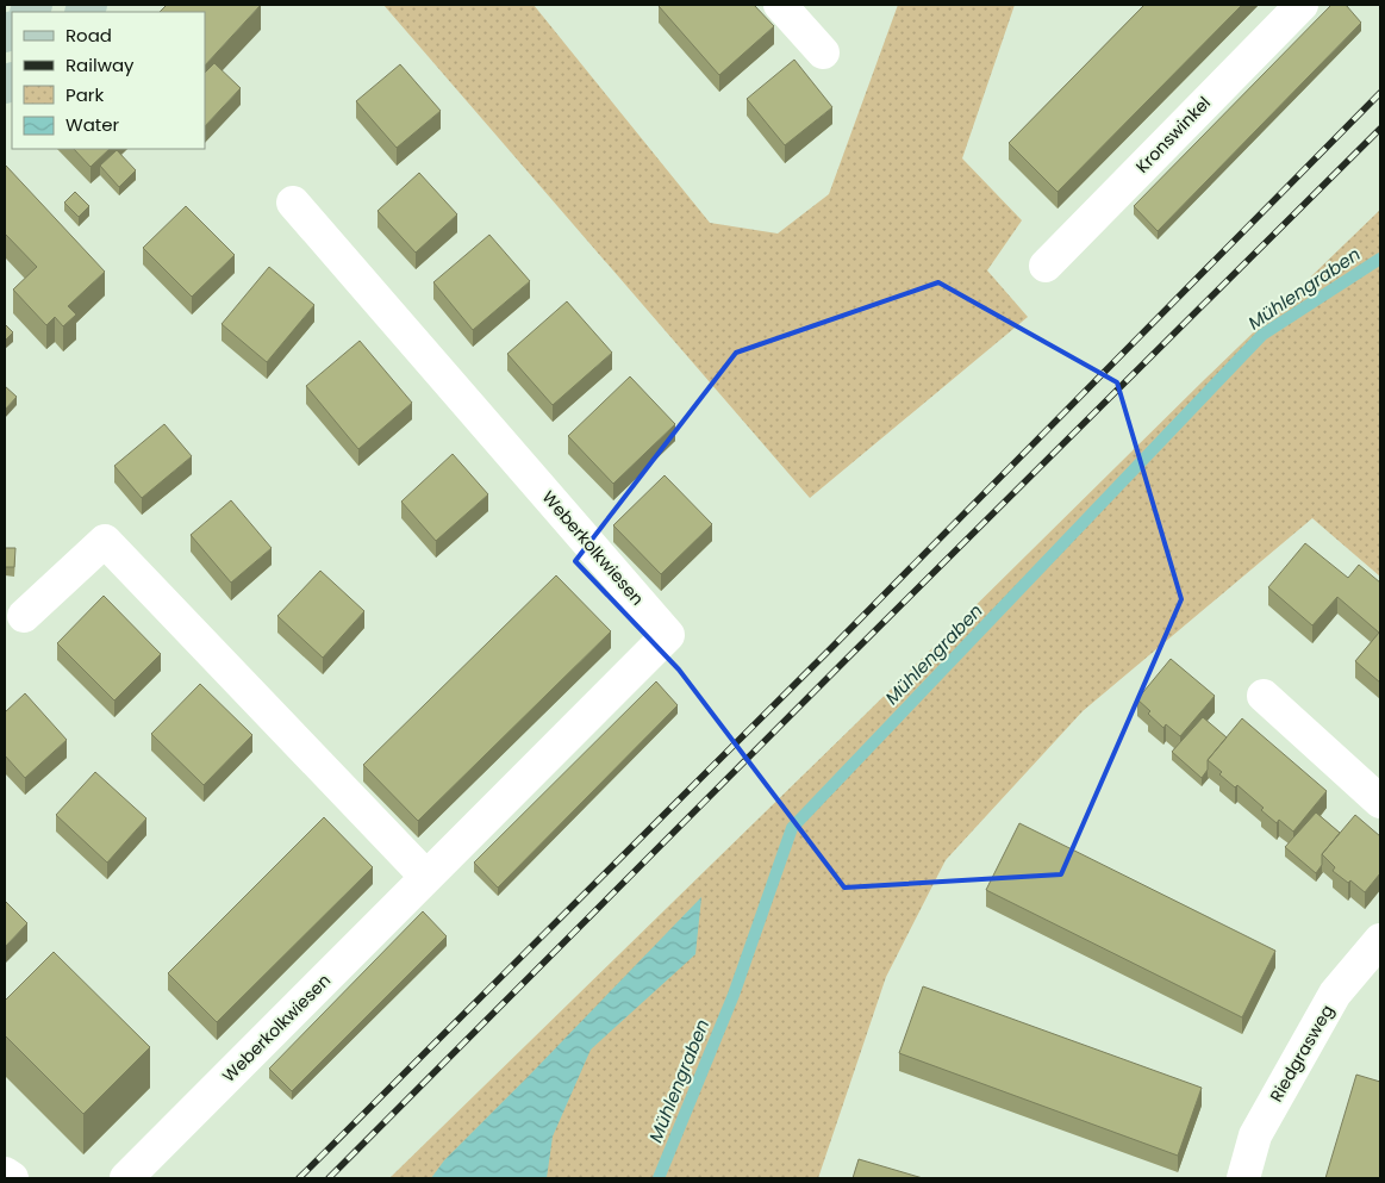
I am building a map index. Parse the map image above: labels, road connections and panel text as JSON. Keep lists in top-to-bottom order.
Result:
{
  "streets": {
    "street": ["Kronswinkel", "Weberkolkwiesen", "Riedgrasweg"]
  },
  "water": ["Mühlengraben"],
  "legend": [
    "Road",
    "Railway",
    "Park",
    "Water"
  ]
}
